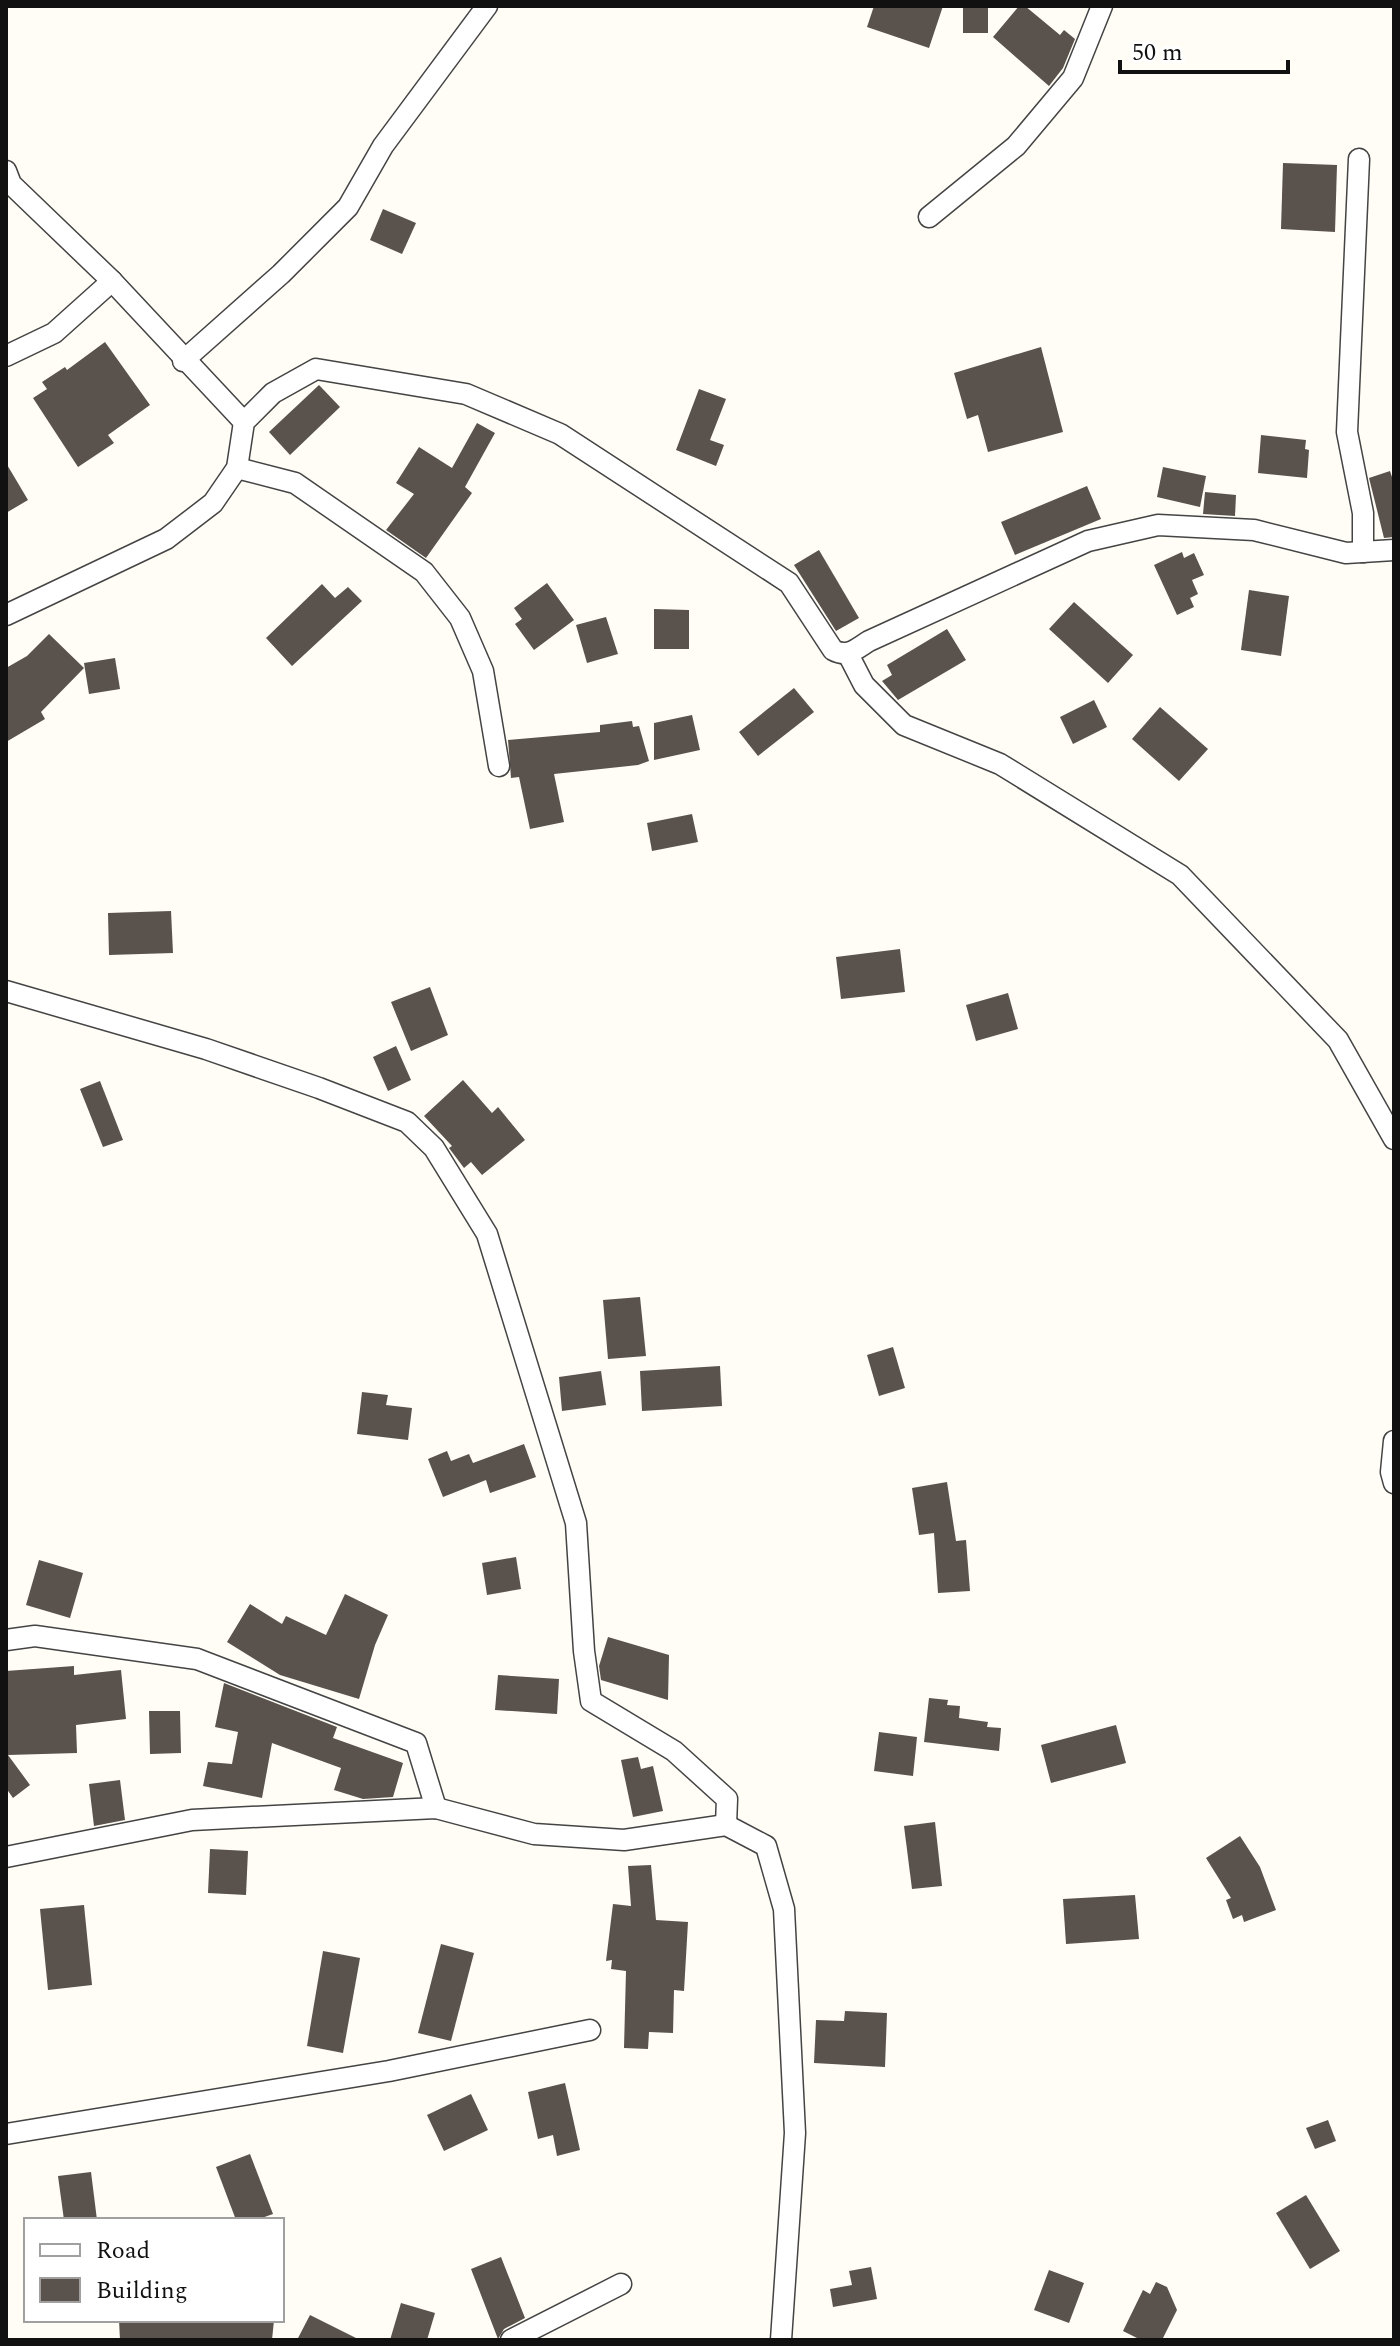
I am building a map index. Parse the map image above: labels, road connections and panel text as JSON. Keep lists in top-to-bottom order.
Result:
{
  "legend": ["Road", "Building"],
  "scale_bar": "50 m"
}
